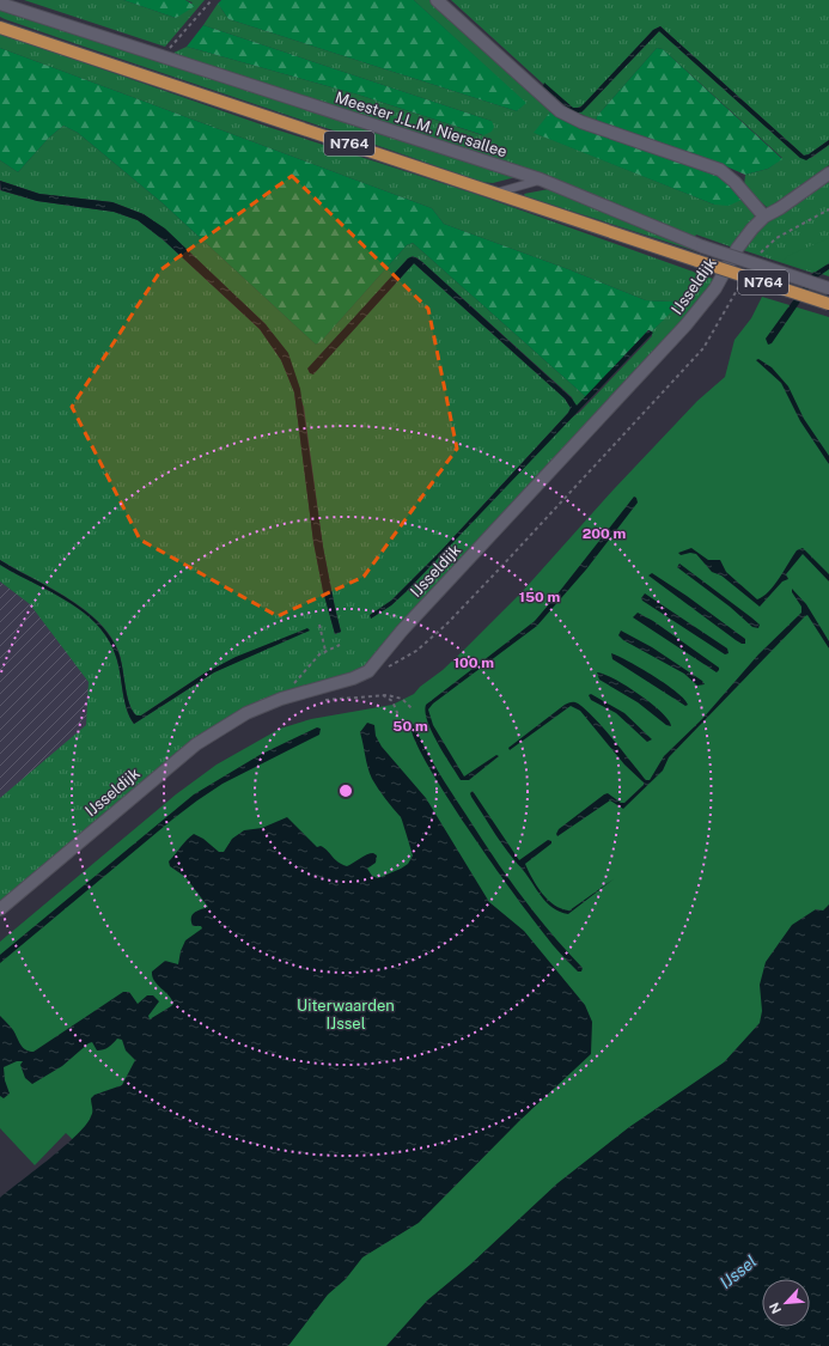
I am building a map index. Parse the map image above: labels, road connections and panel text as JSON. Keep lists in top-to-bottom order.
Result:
{
  "streets": {
    "main road": ["N764"],
    "street": ["Meester J.L.M. Niersallee", "IJsseldijk"]
  },
  "water": ["IJssel"],
  "parks": ["Uiterwaarden IJssel"],
  "north": "bottom left",
  "rings": [
    "200 m",
    "150 m",
    "100 m",
    "50 m"
  ]
}
